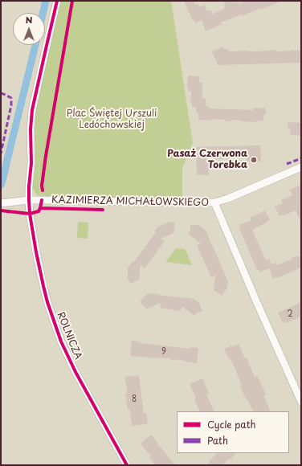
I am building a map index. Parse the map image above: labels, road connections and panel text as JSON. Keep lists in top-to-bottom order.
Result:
{
  "streets": {
    "street": ["KAZIMIERZA MICHAŁOWSKIEGO", "ROLNICZA"]
  },
  "crossings": [
    ["KAZIMIERZA MICHAŁOWSKIEGO", "ROLNICZA"]
  ],
  "parks": ["Plac Świętej Urszuli Ledóchowskiej"],
  "places": ["Pasaż Czerwona Torebka"],
  "house_numbers": ["2", "9", "8"],
  "legend": ["Cycle path", "Path"],
  "north": "top"
}
